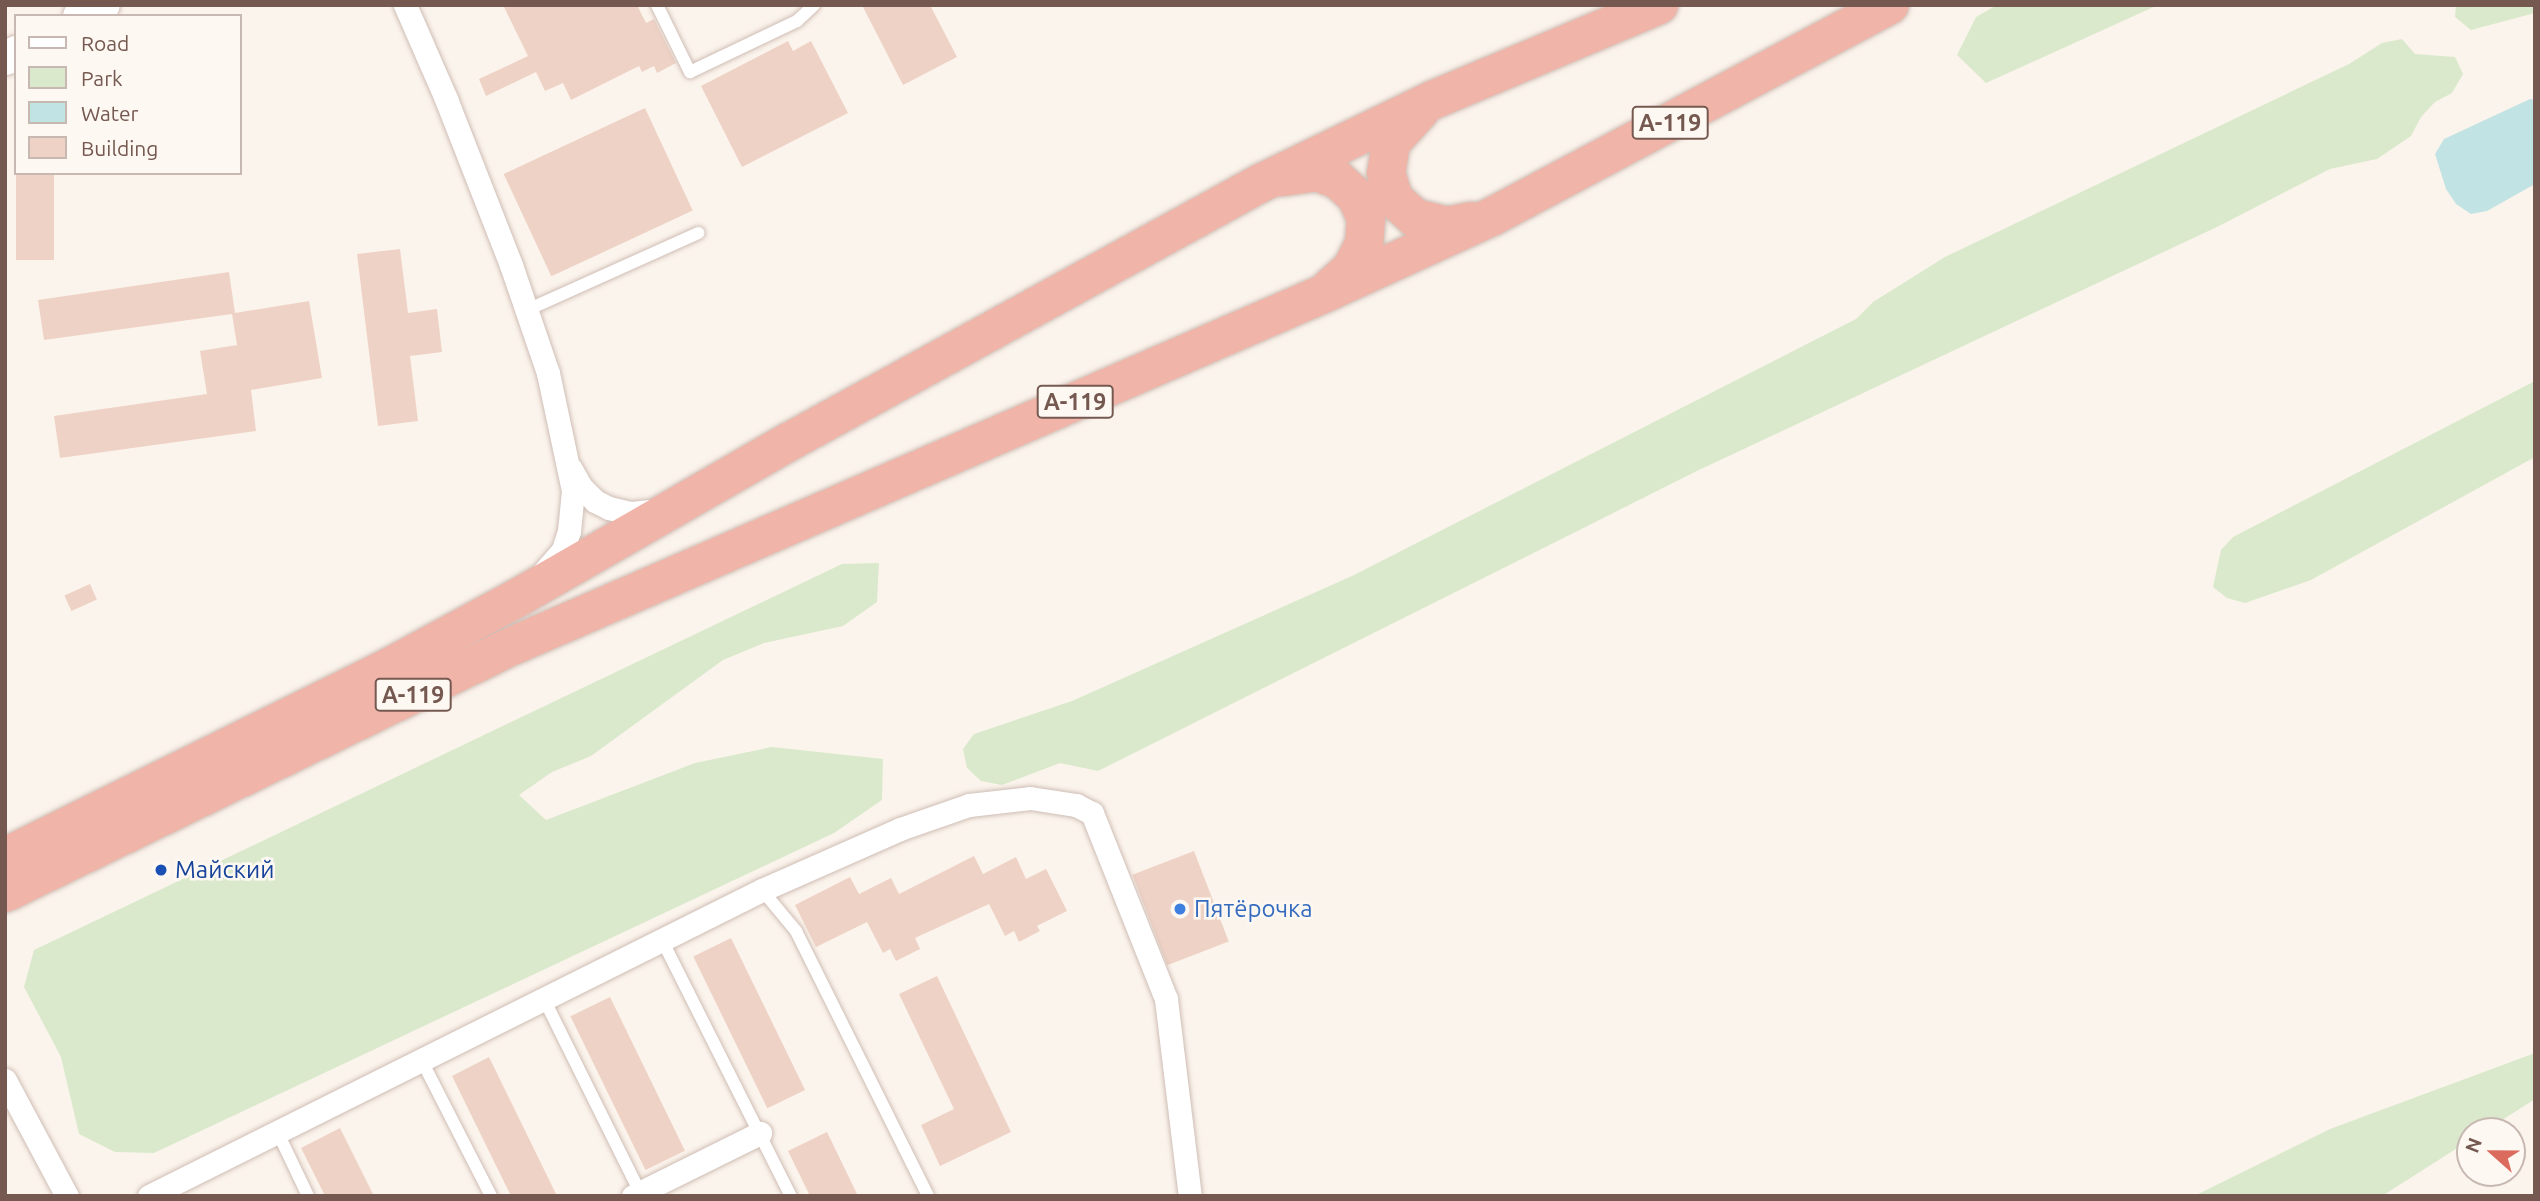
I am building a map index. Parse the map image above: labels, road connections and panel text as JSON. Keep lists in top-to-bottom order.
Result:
{
  "streets": {
    "highway": ["А-119"]
  },
  "places": ["Майский", "Пятёрочка"],
  "legend": [
    "Road",
    "Park",
    "Water",
    "Building"
  ],
  "north": "left"
}
